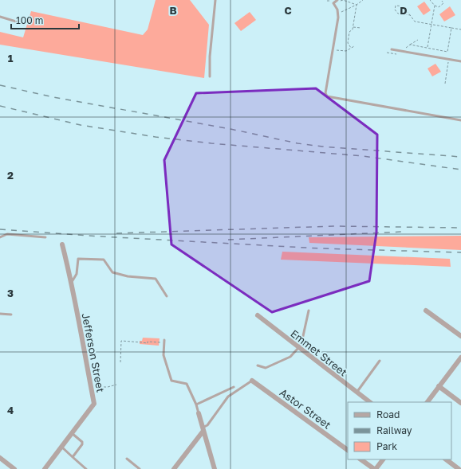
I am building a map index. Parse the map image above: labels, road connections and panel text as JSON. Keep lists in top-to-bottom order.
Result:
{
  "streets": {
    "street": ["Jefferson Street", "Emmet Street", "Astor Street"]
  },
  "legend": ["Road", "Railway", "Park"],
  "scale_bar": "100 m",
  "grid": {
    "columns": ["B", "C", "D"],
    "rows": [
      "1",
      "2",
      "3",
      "4"
    ]
  }
}
